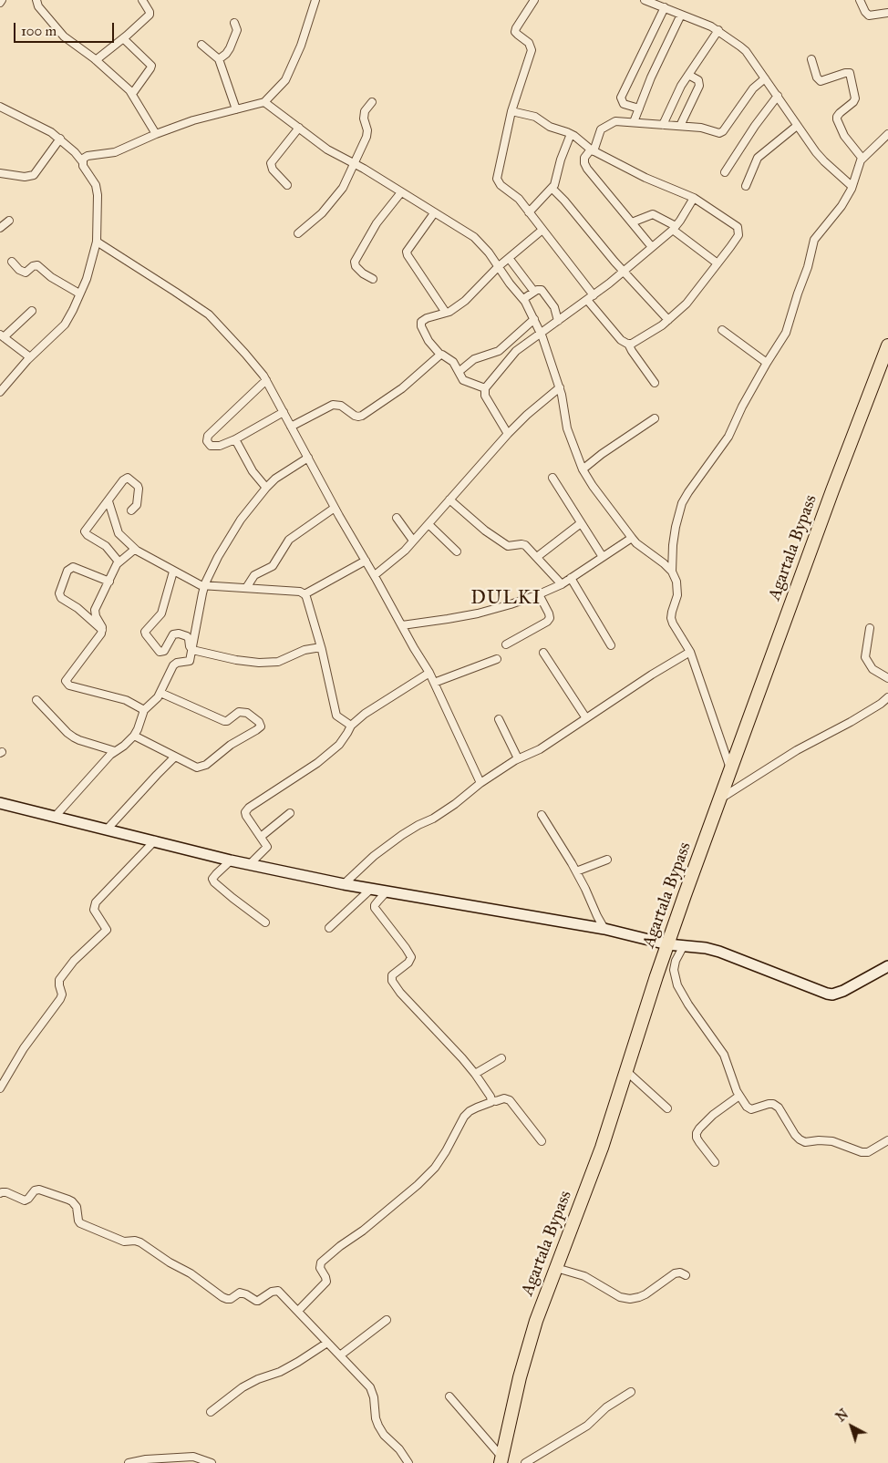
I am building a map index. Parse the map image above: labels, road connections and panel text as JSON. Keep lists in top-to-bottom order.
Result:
{
  "streets": {
    "highway": ["Agartala Bypass"]
  },
  "districts": ["DULKI"],
  "scale_bar": "100 m",
  "north": "top left"
}
